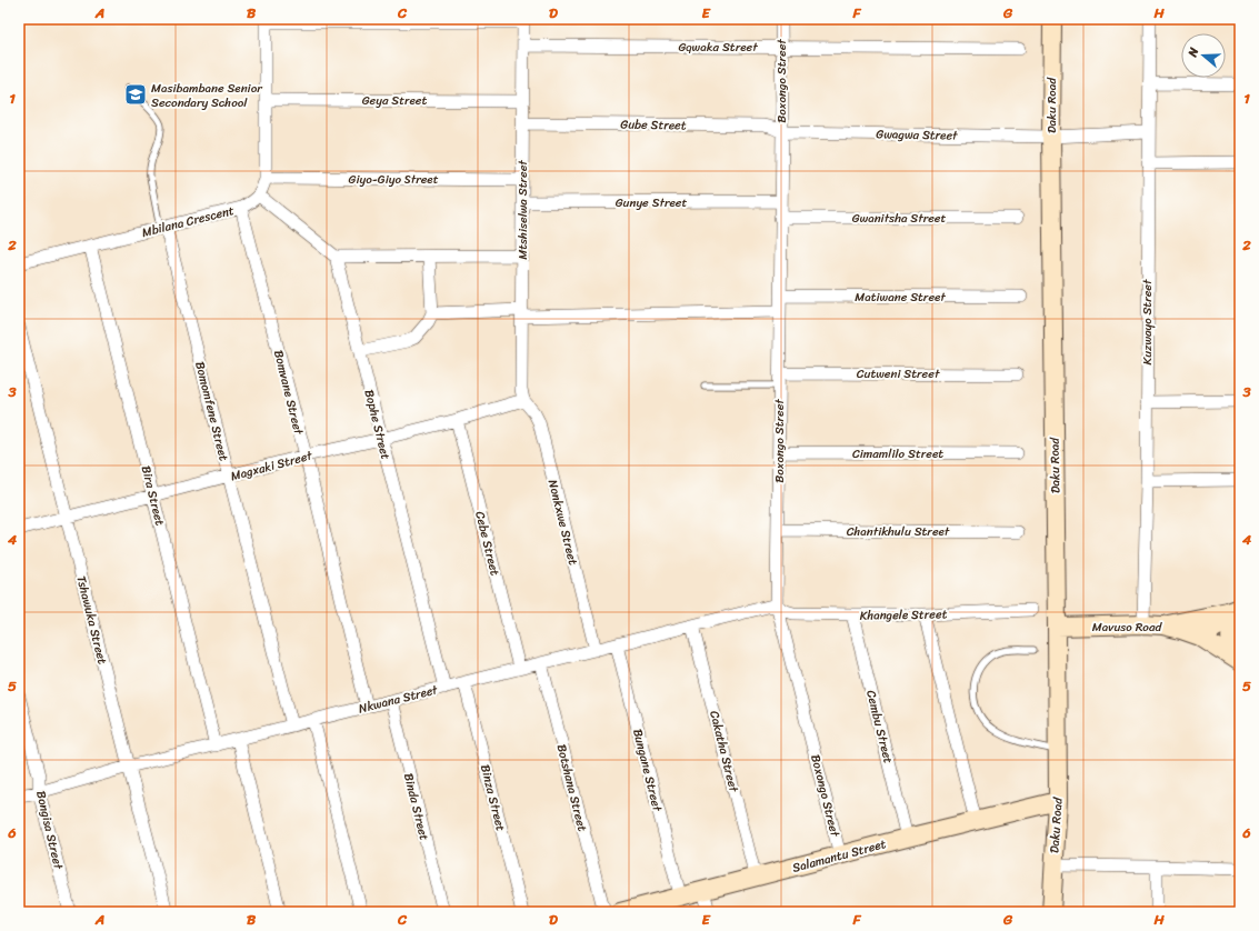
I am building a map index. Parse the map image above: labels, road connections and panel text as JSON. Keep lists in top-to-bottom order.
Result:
{
  "streets": {
    "main road": ["Daku Road", "Mavuso Road", "Salamantu Street"],
    "street": [
      "Gqwaka Street",
      "Boxongo Street",
      "Geya Street",
      "Gube Street",
      "Gwagwa Street",
      "Giyo-Giyo Street",
      "Gunye Street",
      "Mtshiselwa Street",
      "Gwanitsha Street",
      "Mbilana Crescent",
      "Matiwane Street",
      "Kuzwayo Street",
      "Cutweni Street",
      "Bomvane Street",
      "Bomomfene Street",
      "Bophe Street",
      "Cimamlilo Street",
      "Magxaki Street",
      "Bira Street",
      "Nonkxwe Street",
      "Chantikhulu Street",
      "Cebe Street",
      "Khangele Street",
      "Tshawuka Street",
      "Nkwana Street",
      "Cembu Street",
      "Cakatha Street",
      "Bungane Street",
      "Botshana Street",
      "Binza Street",
      "Binda Street",
      "Bongisa Street"
    ]
  },
  "crossings": [
    ["Gqwaka Street", "Boxongo Street"],
    ["Gqwaka Street", "Mtshiselwa Street"],
    ["Boxongo Street", "Gube Street"],
    ["Boxongo Street", "Gwagwa Street"],
    ["Boxongo Street", "Gunye Street"],
    ["Boxongo Street", "Gwanitsha Street"],
    ["Boxongo Street", "Matiwane Street"],
    ["Boxongo Street", "Cutweni Street"],
    ["Boxongo Street", "Cimamlilo Street"],
    ["Boxongo Street", "Chantikhulu Street"],
    ["Boxongo Street", "Khangele Street"],
    ["Boxongo Street", "Nkwana Street"],
    ["Boxongo Street", "Salamantu Street"],
    ["Geya Street", "Mtshiselwa Street"],
    ["Daku Road", "Gwagwa Street"],
    ["Daku Road", "Mavuso Road"],
    ["Daku Road", "Salamantu Street"],
    ["Gube Street", "Gwagwa Street"],
    ["Gube Street", "Mtshiselwa Street"],
    ["Gwagwa Street", "Kuzwayo Street"],
    ["Giyo-Giyo Street", "Mtshiselwa Street"],
    ["Gunye Street", "Mtshiselwa Street"],
    ["Mtshiselwa Street", "Magxaki Street"],
    ["Mtshiselwa Street", "Nonkxwe Street"],
    ["Mbilana Crescent", "Bomvane Street"],
    ["Mbilana Crescent", "Bomomfene Street"],
    ["Mbilana Crescent", "Bira Street"],
    ["Kuzwayo Street", "Mavuso Road"],
    ["Bomvane Street", "Magxaki Street"],
    ["Bomvane Street", "Nkwana Street"],
    ["Bomomfene Street", "Magxaki Street"],
    ["Bomomfene Street", "Nkwana Street"],
    ["Bophe Street", "Magxaki Street"],
    ["Bophe Street", "Nkwana Street"],
    ["Magxaki Street", "Bira Street"],
    ["Magxaki Street", "Nonkxwe Street"],
    ["Magxaki Street", "Cebe Street"],
    ["Magxaki Street", "Tshawuka Street"],
    ["Bira Street", "Nkwana Street"],
    ["Nonkxwe Street", "Nkwana Street"],
    ["Cebe Street", "Nkwana Street"],
    ["Khangele Street", "Nkwana Street"],
    ["Khangele Street", "Cembu Street"],
    ["Tshawuka Street", "Nkwana Street"],
    ["Nkwana Street", "Cakatha Street"],
    ["Nkwana Street", "Bungane Street"],
    ["Nkwana Street", "Botshana Street"],
    ["Nkwana Street", "Binza Street"],
    ["Nkwana Street", "Binda Street"],
    ["Nkwana Street", "Bongisa Street"],
    ["Cembu Street", "Salamantu Street"],
    ["Cakatha Street", "Salamantu Street"],
    ["Bungane Street", "Salamantu Street"]
  ],
  "places": {
    "school or university": ["Masibambane Senior Secondary School"]
  },
  "north": "left",
  "grid": {
    "columns": [
      "A",
      "B",
      "C",
      "D",
      "E",
      "F",
      "G",
      "H"
    ],
    "rows": [
      "1",
      "2",
      "3",
      "4",
      "5",
      "6"
    ]
  }
}
